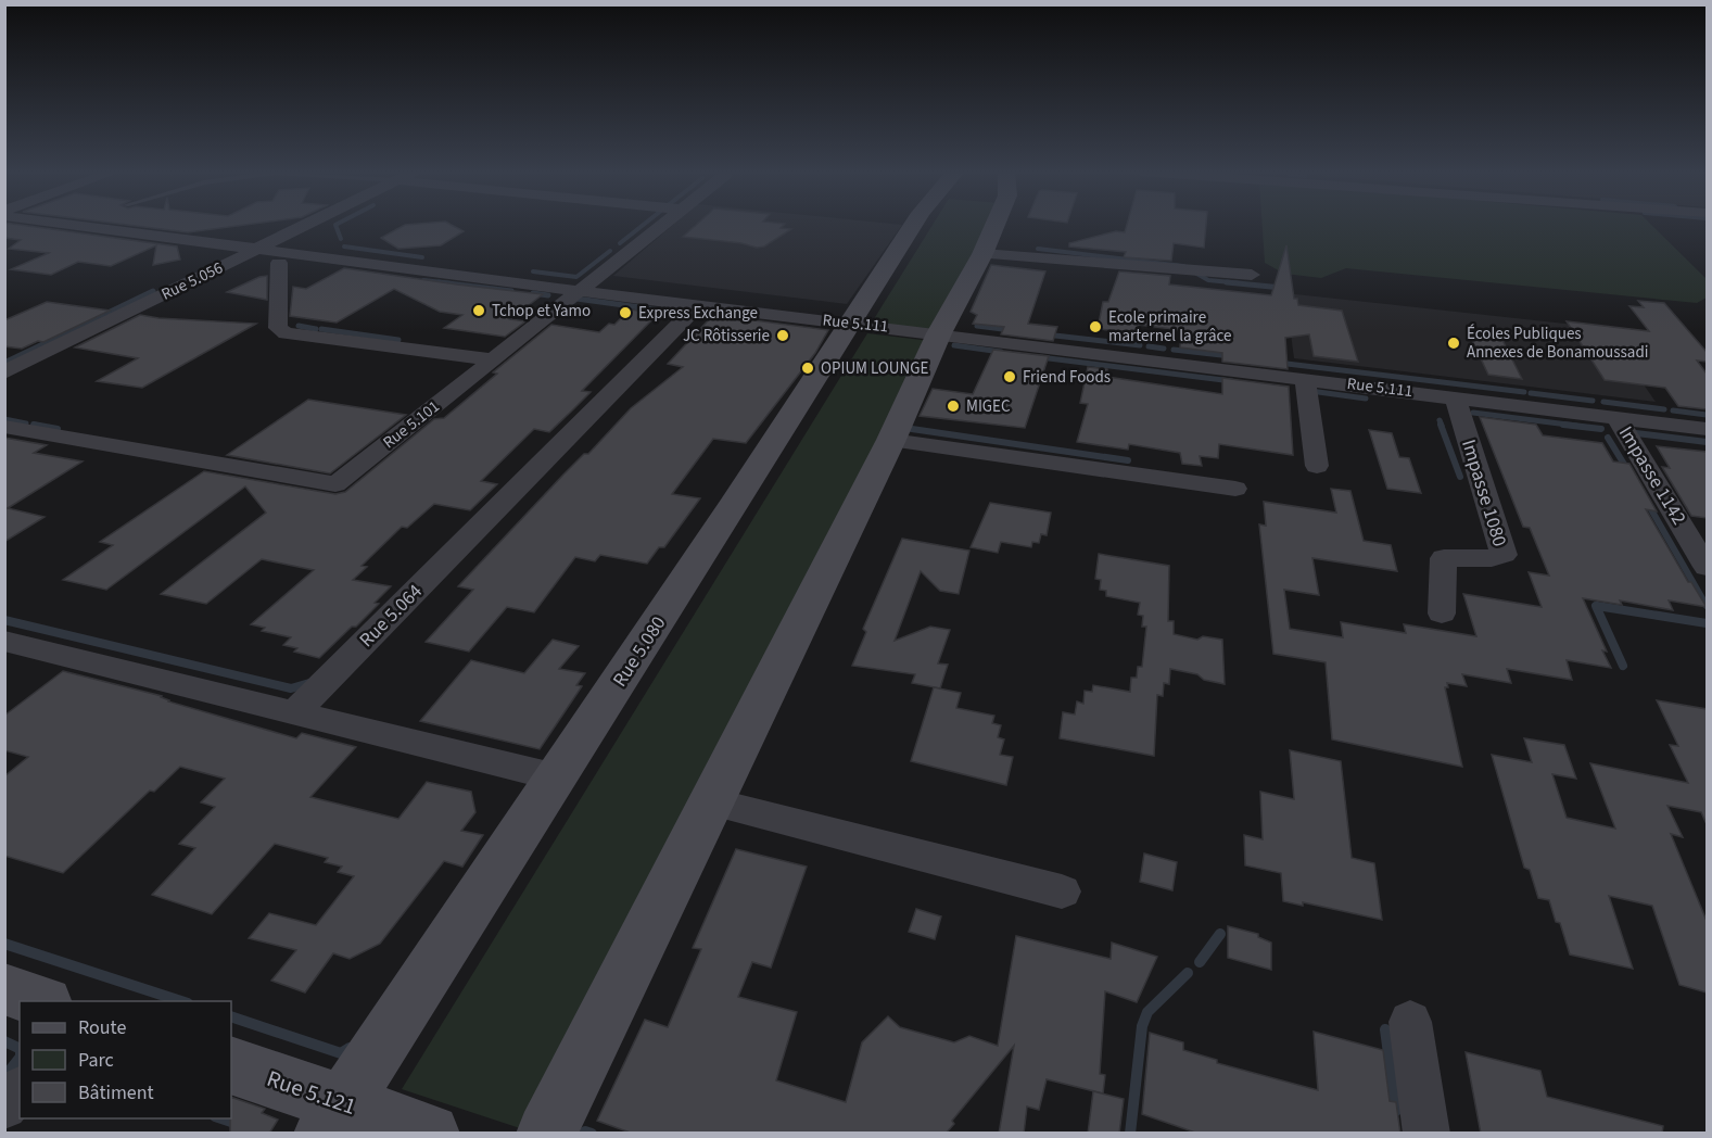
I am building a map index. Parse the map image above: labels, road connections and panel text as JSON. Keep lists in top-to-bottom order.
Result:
{
  "streets": {
    "main road": ["Rue 5.080", "Rue 5.121"],
    "street": [
      "Rue 5.056",
      "Rue 5.111",
      "Rue 5.101",
      "Impasse 1142",
      "Impasse 1080",
      "Rue 5.064"
    ]
  },
  "crossings": [
    ["Rue 5.056", "Rue 5.111"],
    ["Rue 5.111", "Rue 5.101"],
    ["Rue 5.111", "Impasse 1142"],
    ["Rue 5.111", "Impasse 1080"],
    ["Rue 5.111", "Rue 5.064"],
    ["Rue 5.111", "Rue 5.080"],
    ["Rue 5.080", "Rue 5.121"]
  ],
  "places": [
    "Tchop et Yamo",
    "Express Exchange",
    "Ecole primaire marternel la grâce",
    "JC Rôtisserie",
    "Écoles Publiques Annexes de Bonamoussadi",
    "OPIUM LOUNGE",
    "Friend Foods",
    "MIGEC"
  ],
  "legend": ["Route", "Parc", "Bâtiment"]
}
